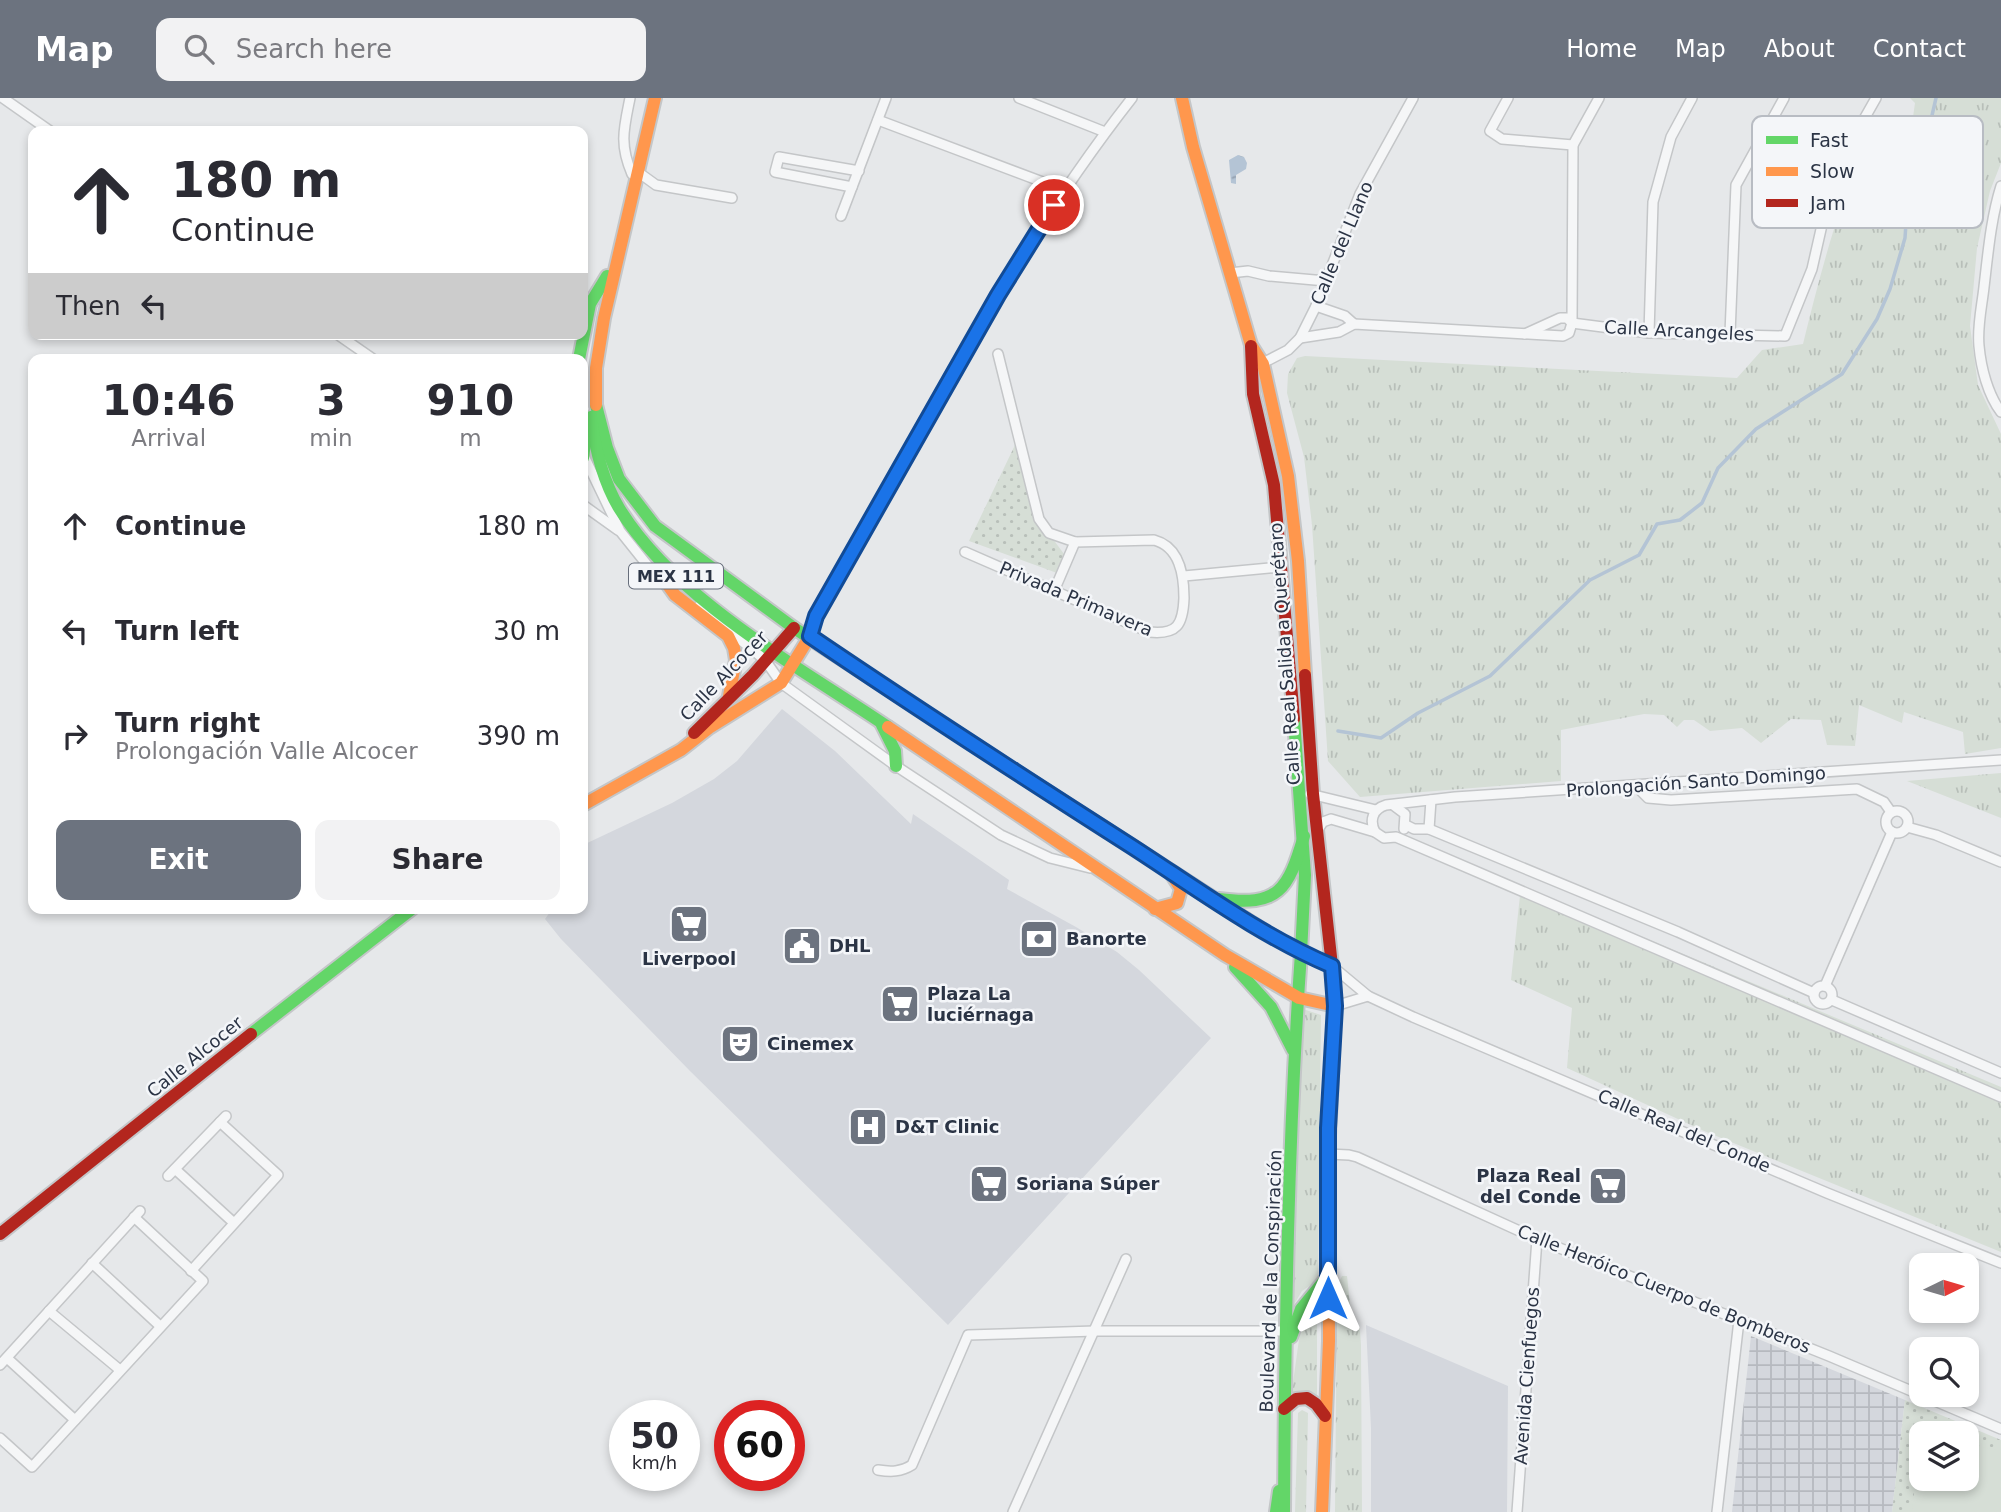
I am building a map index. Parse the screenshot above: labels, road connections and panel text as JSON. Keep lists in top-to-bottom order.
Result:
{
  "streets": {
    "main road": [
      "MEX 111",
      "Calle Real Salida a Querétaro",
      "Calle Alcocer",
      "Boulevard de la Conspiración"
    ],
    "street": [
      "Calle del Llano",
      "Calle Arcangeles",
      "Privada Primavera",
      "Prolongación Santo Domingo",
      "Calle Real del Conde",
      "Calle Heróico Cuerpo de Bomberos",
      "Avenida Cienfuegos"
    ]
  },
  "crossings": [
    ["Calle del Llano", "Calle Arcangeles"],
    ["Calle del Llano", "Calle Real Salida a Querétaro"],
    ["MEX 111", "Calle Real Salida a Querétaro"],
    ["MEX 111", "Calle Alcocer"],
    ["MEX 111", "Calle Real del Conde"],
    ["MEX 111", "Boulevard de la Conspiración"],
    ["Calle Real Salida a Querétaro", "Calle Real del Conde"],
    ["Calle Heróico Cuerpo de Bomberos", "Avenida Cienfuegos"]
  ],
  "places": {
    "supermarket": [
      "Liverpool",
      "Plaza La luciérnaga",
      "Soriana Súper",
      "Plaza Real del Conde"
    ],
    "bank": ["Banorte"],
    "public building": ["DHL"],
    "theatre": ["Cinemex"],
    "hospital": ["D&T Clinic"]
  },
  "legend": ["Fast", "Slow", "Jam"],
  "north": "right",
  "page": {
    "header": "Map",
    "search": "Search here",
    "nav": [
      "Home",
      "Map",
      "About",
      "Contact"
    ],
    "turn": ["180 m", "Continue"],
    "then": "Then",
    "eta": [
      "10:46",
      "Arrival",
      "3",
      "min",
      "910",
      "m"
    ],
    "list": [
      {
        "name": "Continue",
        "value": "180 m"
      },
      {
        "name": "Turn left",
        "value": "30 m"
      },
      {
        "name": "Turn right",
        "note": "Prolongación Valle Alcocer",
        "value": "390 m"
      }
    ],
    "buttons": ["Exit", "Share"],
    "speed": "50 km/h",
    "limit": "60"
  }
}
